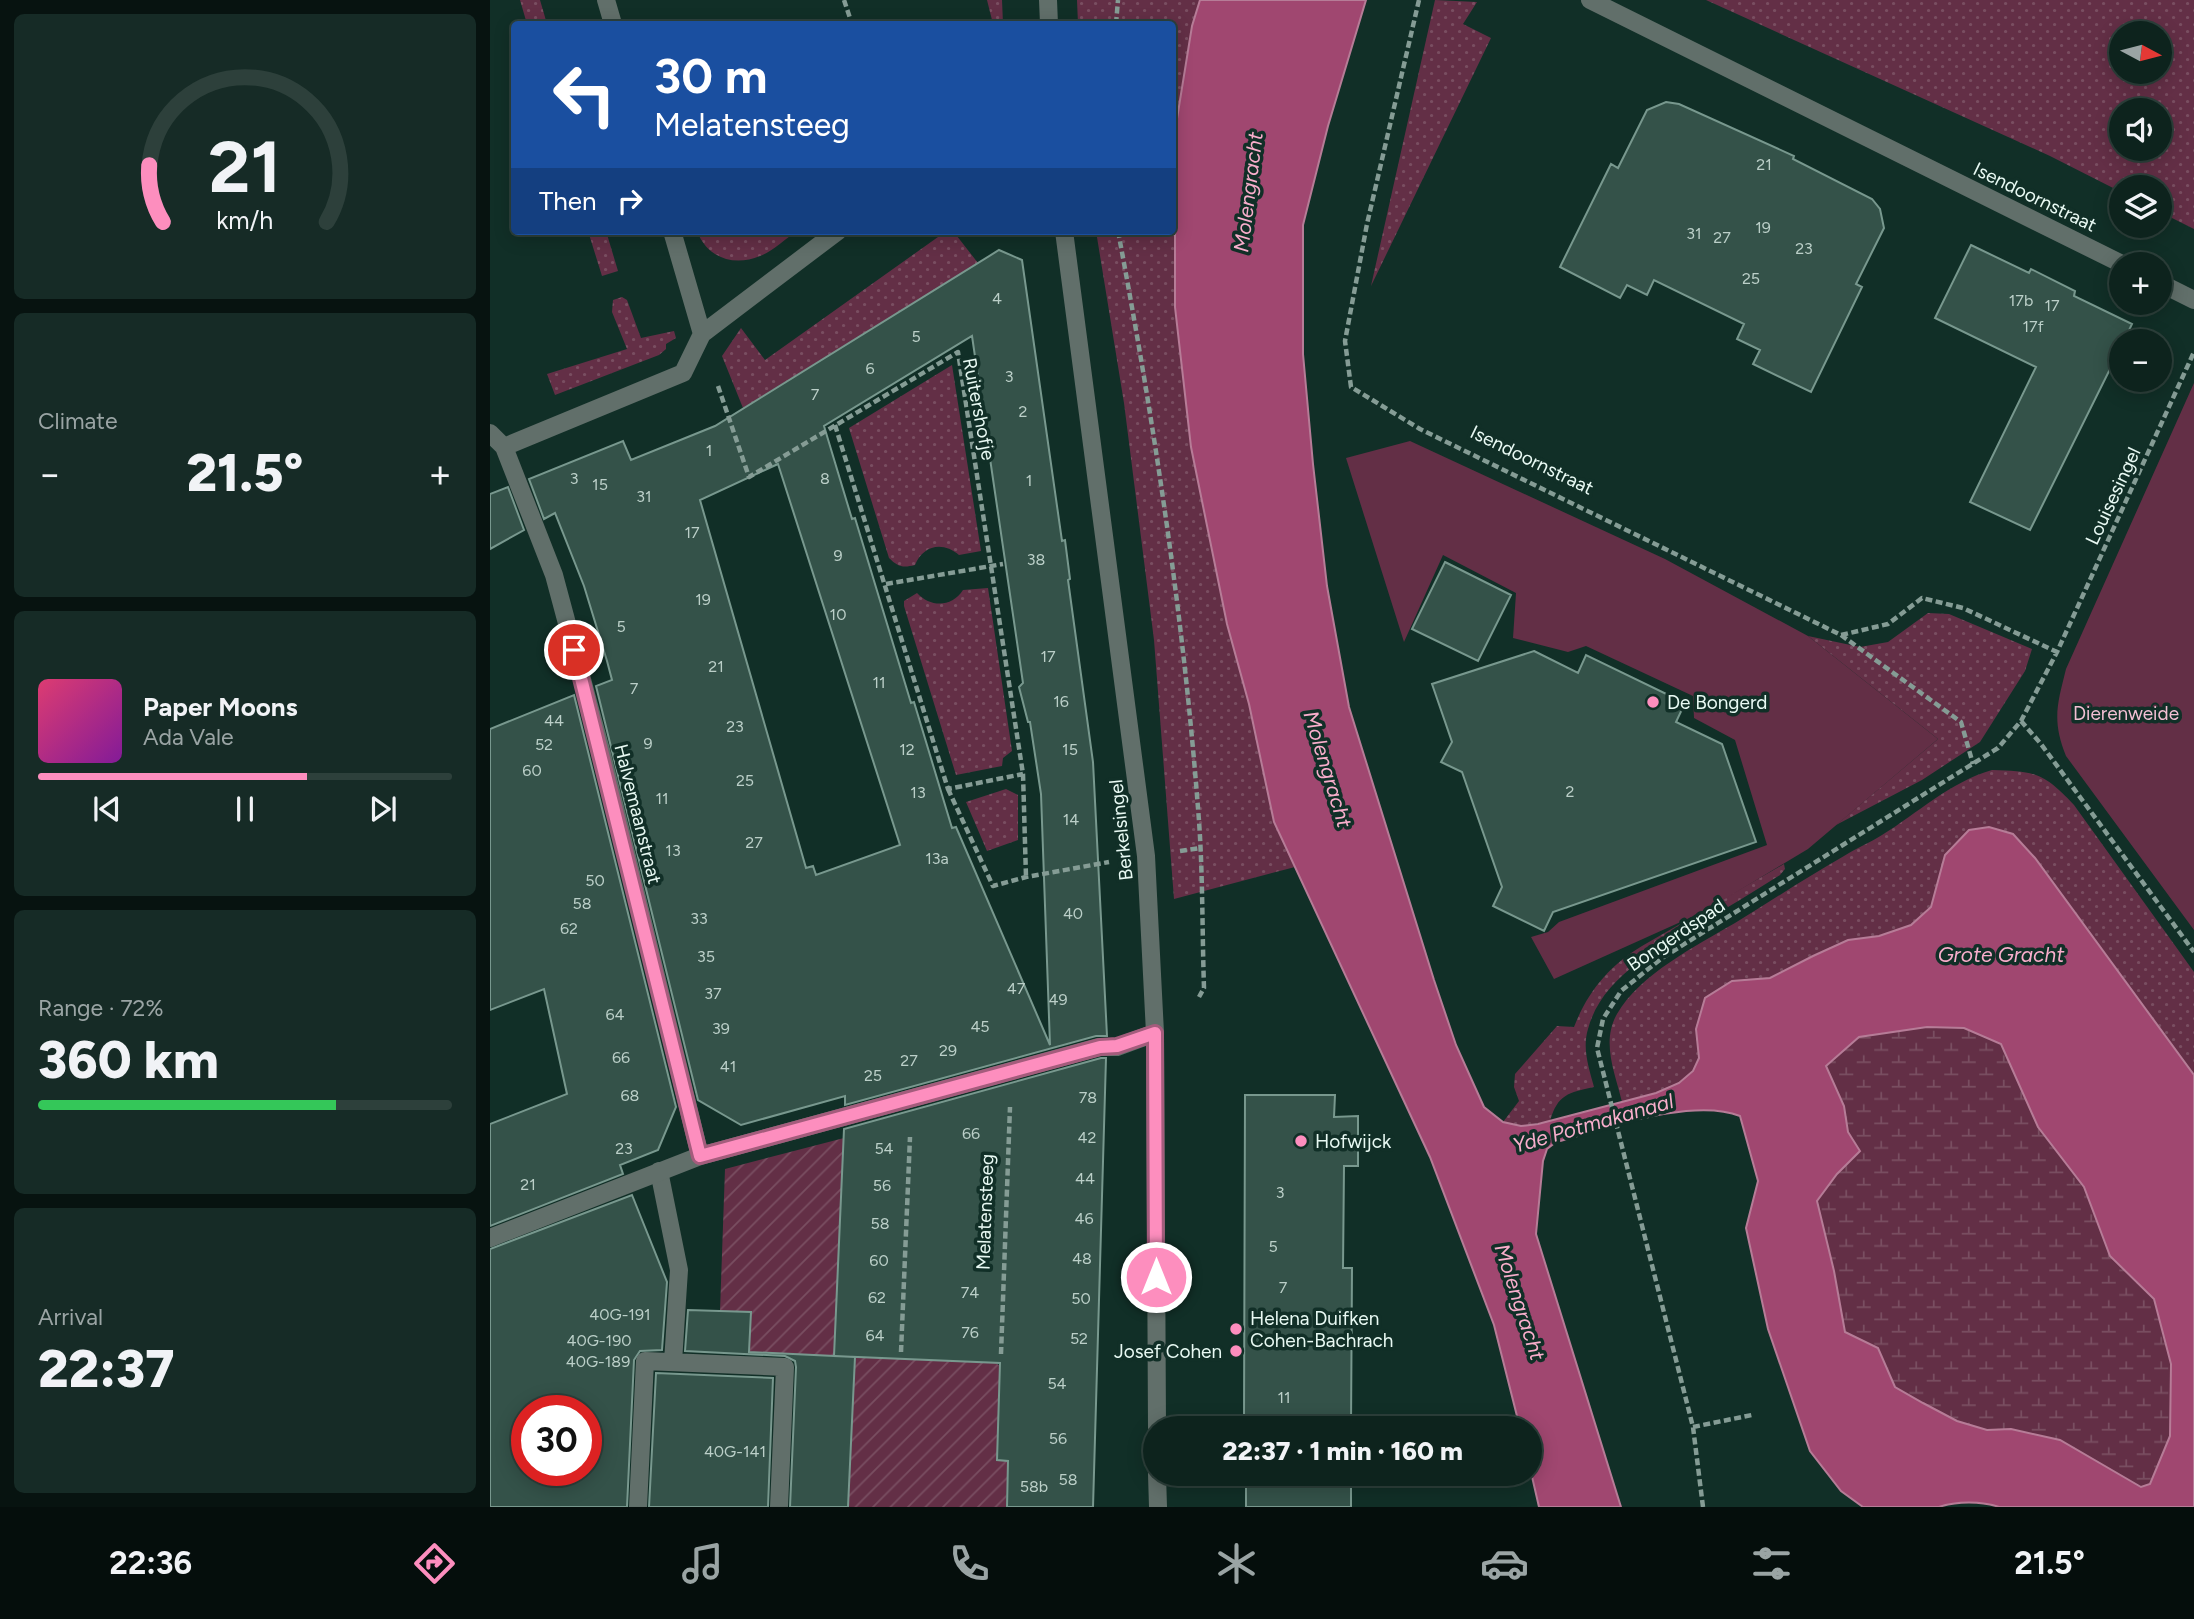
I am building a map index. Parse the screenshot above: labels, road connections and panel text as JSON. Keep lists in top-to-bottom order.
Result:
{
  "streets": {
    "street": ["Isendoornstraat", "Halvemaanstraat", "Berkelsingel"],
    "path": [
      "Ruitershofje",
      "Louisesingel",
      "Bongerdspad",
      "Melatensteeg"
    ]
  },
  "crossings": [
    ["Louisesingel", "Bongerdspad"]
  ],
  "water": ["Molengracht", "Grote Gracht", "Yde Potmakanaal"],
  "parks": ["Dierenweide"],
  "places": [
    "De Bongerd",
    "Hofwijck",
    "Helena Duifken Cohen-Bachrach",
    "Josef Cohen"
  ],
  "house_numbers": [
    "21",
    "19",
    "31",
    "27",
    "23",
    "25",
    "4",
    "17b",
    "17",
    "17f",
    "5",
    "6",
    "3",
    "7",
    "2",
    "1",
    "3",
    "8",
    "1",
    "15",
    "31",
    "17",
    "9",
    "38",
    "19",
    "10",
    "5",
    "17",
    "21",
    "11",
    "7",
    "16",
    "44",
    "23",
    "9",
    "52",
    "12",
    "15",
    "60",
    "25",
    "2",
    "13",
    "11",
    "14",
    "27",
    "13",
    "13a",
    "50",
    "58",
    "40",
    "33",
    "62",
    "35",
    "47",
    "37",
    "49",
    "64",
    "45",
    "39",
    "29",
    "66",
    "27",
    "41",
    "25",
    "68",
    "78",
    "66",
    "42",
    "23",
    "54",
    "44",
    "21",
    "56",
    "3",
    "46",
    "58",
    "5",
    "48",
    "60",
    "7",
    "74",
    "62",
    "50",
    "40G-191",
    "76",
    "64",
    "52",
    "40G-190",
    "40G-189",
    "54",
    "11",
    "56",
    "40G-141",
    "58",
    "58b"
  ],
  "north": "right",
  "page": {
    "map_buttons": ["+", "−"],
    "turn": ["30 m", "Melatensteeg"],
    "then": "Then",
    "tile": [
      "Climate",
      ["Range · 72%", "360 km"],
      ["Arrival", "22:37"]
    ],
    "heat": ["−", "21.5°", "+"],
    "song": ["Paper Moons", "Ada Vale"],
    "limit": "30",
    "trip": "22:37 · 1 min · 160 m",
    "tabs": ["22:36", "21.5°"],
    "gauge": ["21", "km/h"]
  }
}
